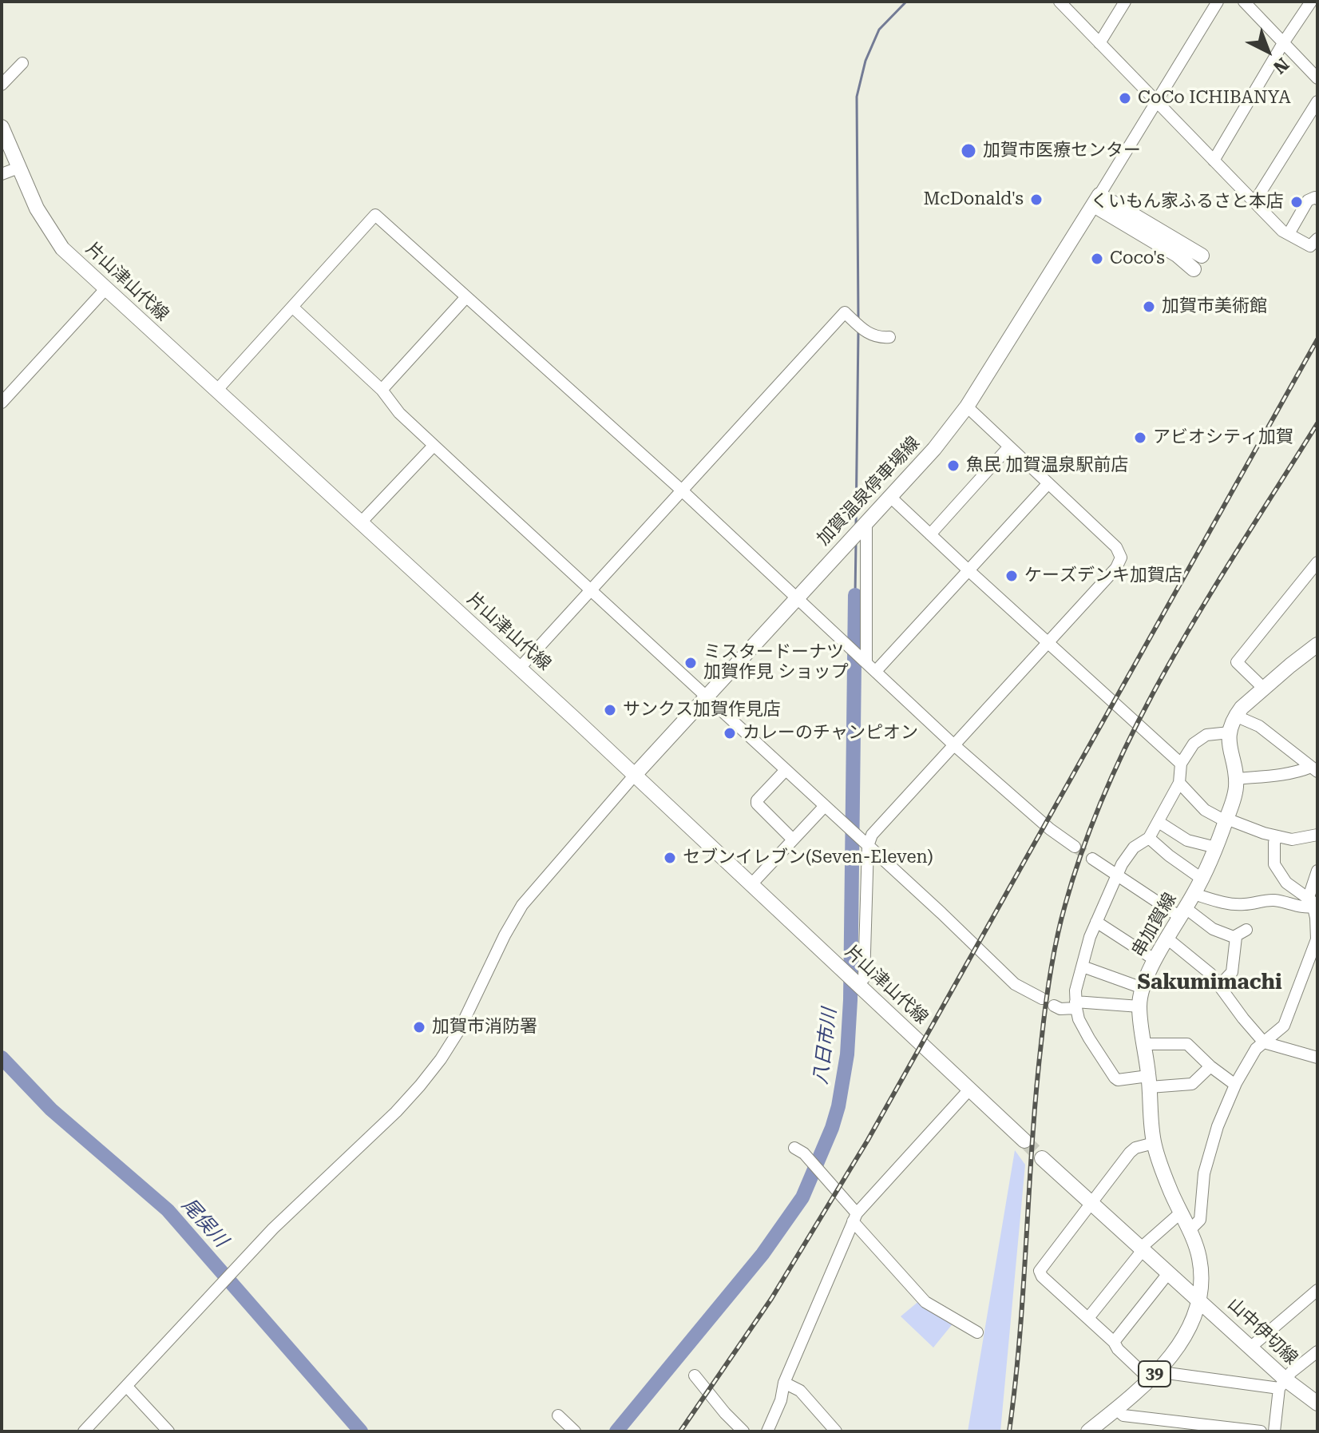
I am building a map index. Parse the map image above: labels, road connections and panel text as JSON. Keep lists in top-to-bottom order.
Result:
{
  "streets": {
    "main road": [
      "片山津山代線",
      "加賀温泉停車場線",
      "串加賀線",
      "山中伊切線",
      "39"
    ]
  },
  "crossings": [
    ["片山津山代線", "加賀温泉停車場線"],
    ["串加賀線", "山中伊切線"]
  ],
  "districts": ["Sakumimachi"],
  "water": ["八日市川", "尾俣川"],
  "places": [
    "CoCo ICHIBANYA",
    "加賀市医療センター",
    "McDonald's",
    "くいもん家ふるさと本店",
    "Coco's",
    "加賀市美術館",
    "アビオシティ加賀",
    "魚民 加賀温泉駅前店",
    "ケーズデンキ加賀店",
    "ミスタードーナツ 加賀作見 ショップ",
    "サンクス加賀作見店",
    "カレーのチャンピオン",
    "セブンイレブン(Seven-Eleven)",
    "加賀市消防署"
  ],
  "north": "bottom right"
}
